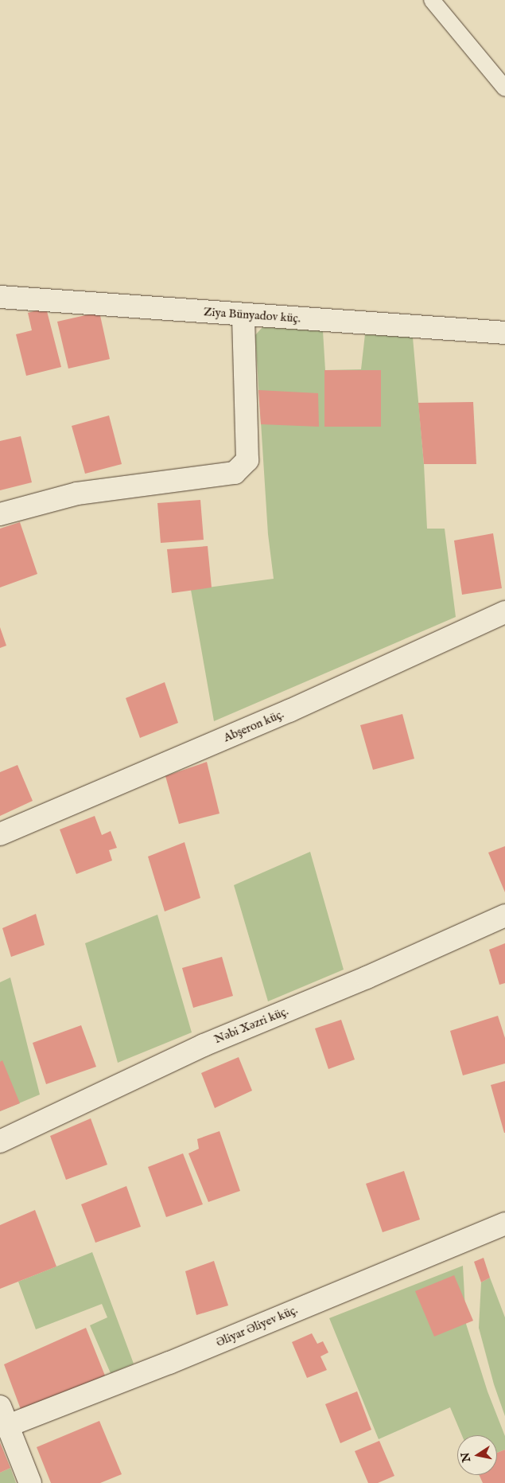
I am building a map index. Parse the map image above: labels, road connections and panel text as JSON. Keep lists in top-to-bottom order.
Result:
{
  "streets": {
    "street": [
      "Ziya Bünyadov küç.",
      "Abşeron küç.",
      "Nəbi Xəzri küç.",
      "Əliyar Əliyev küç."
    ]
  },
  "north": "left"
}
